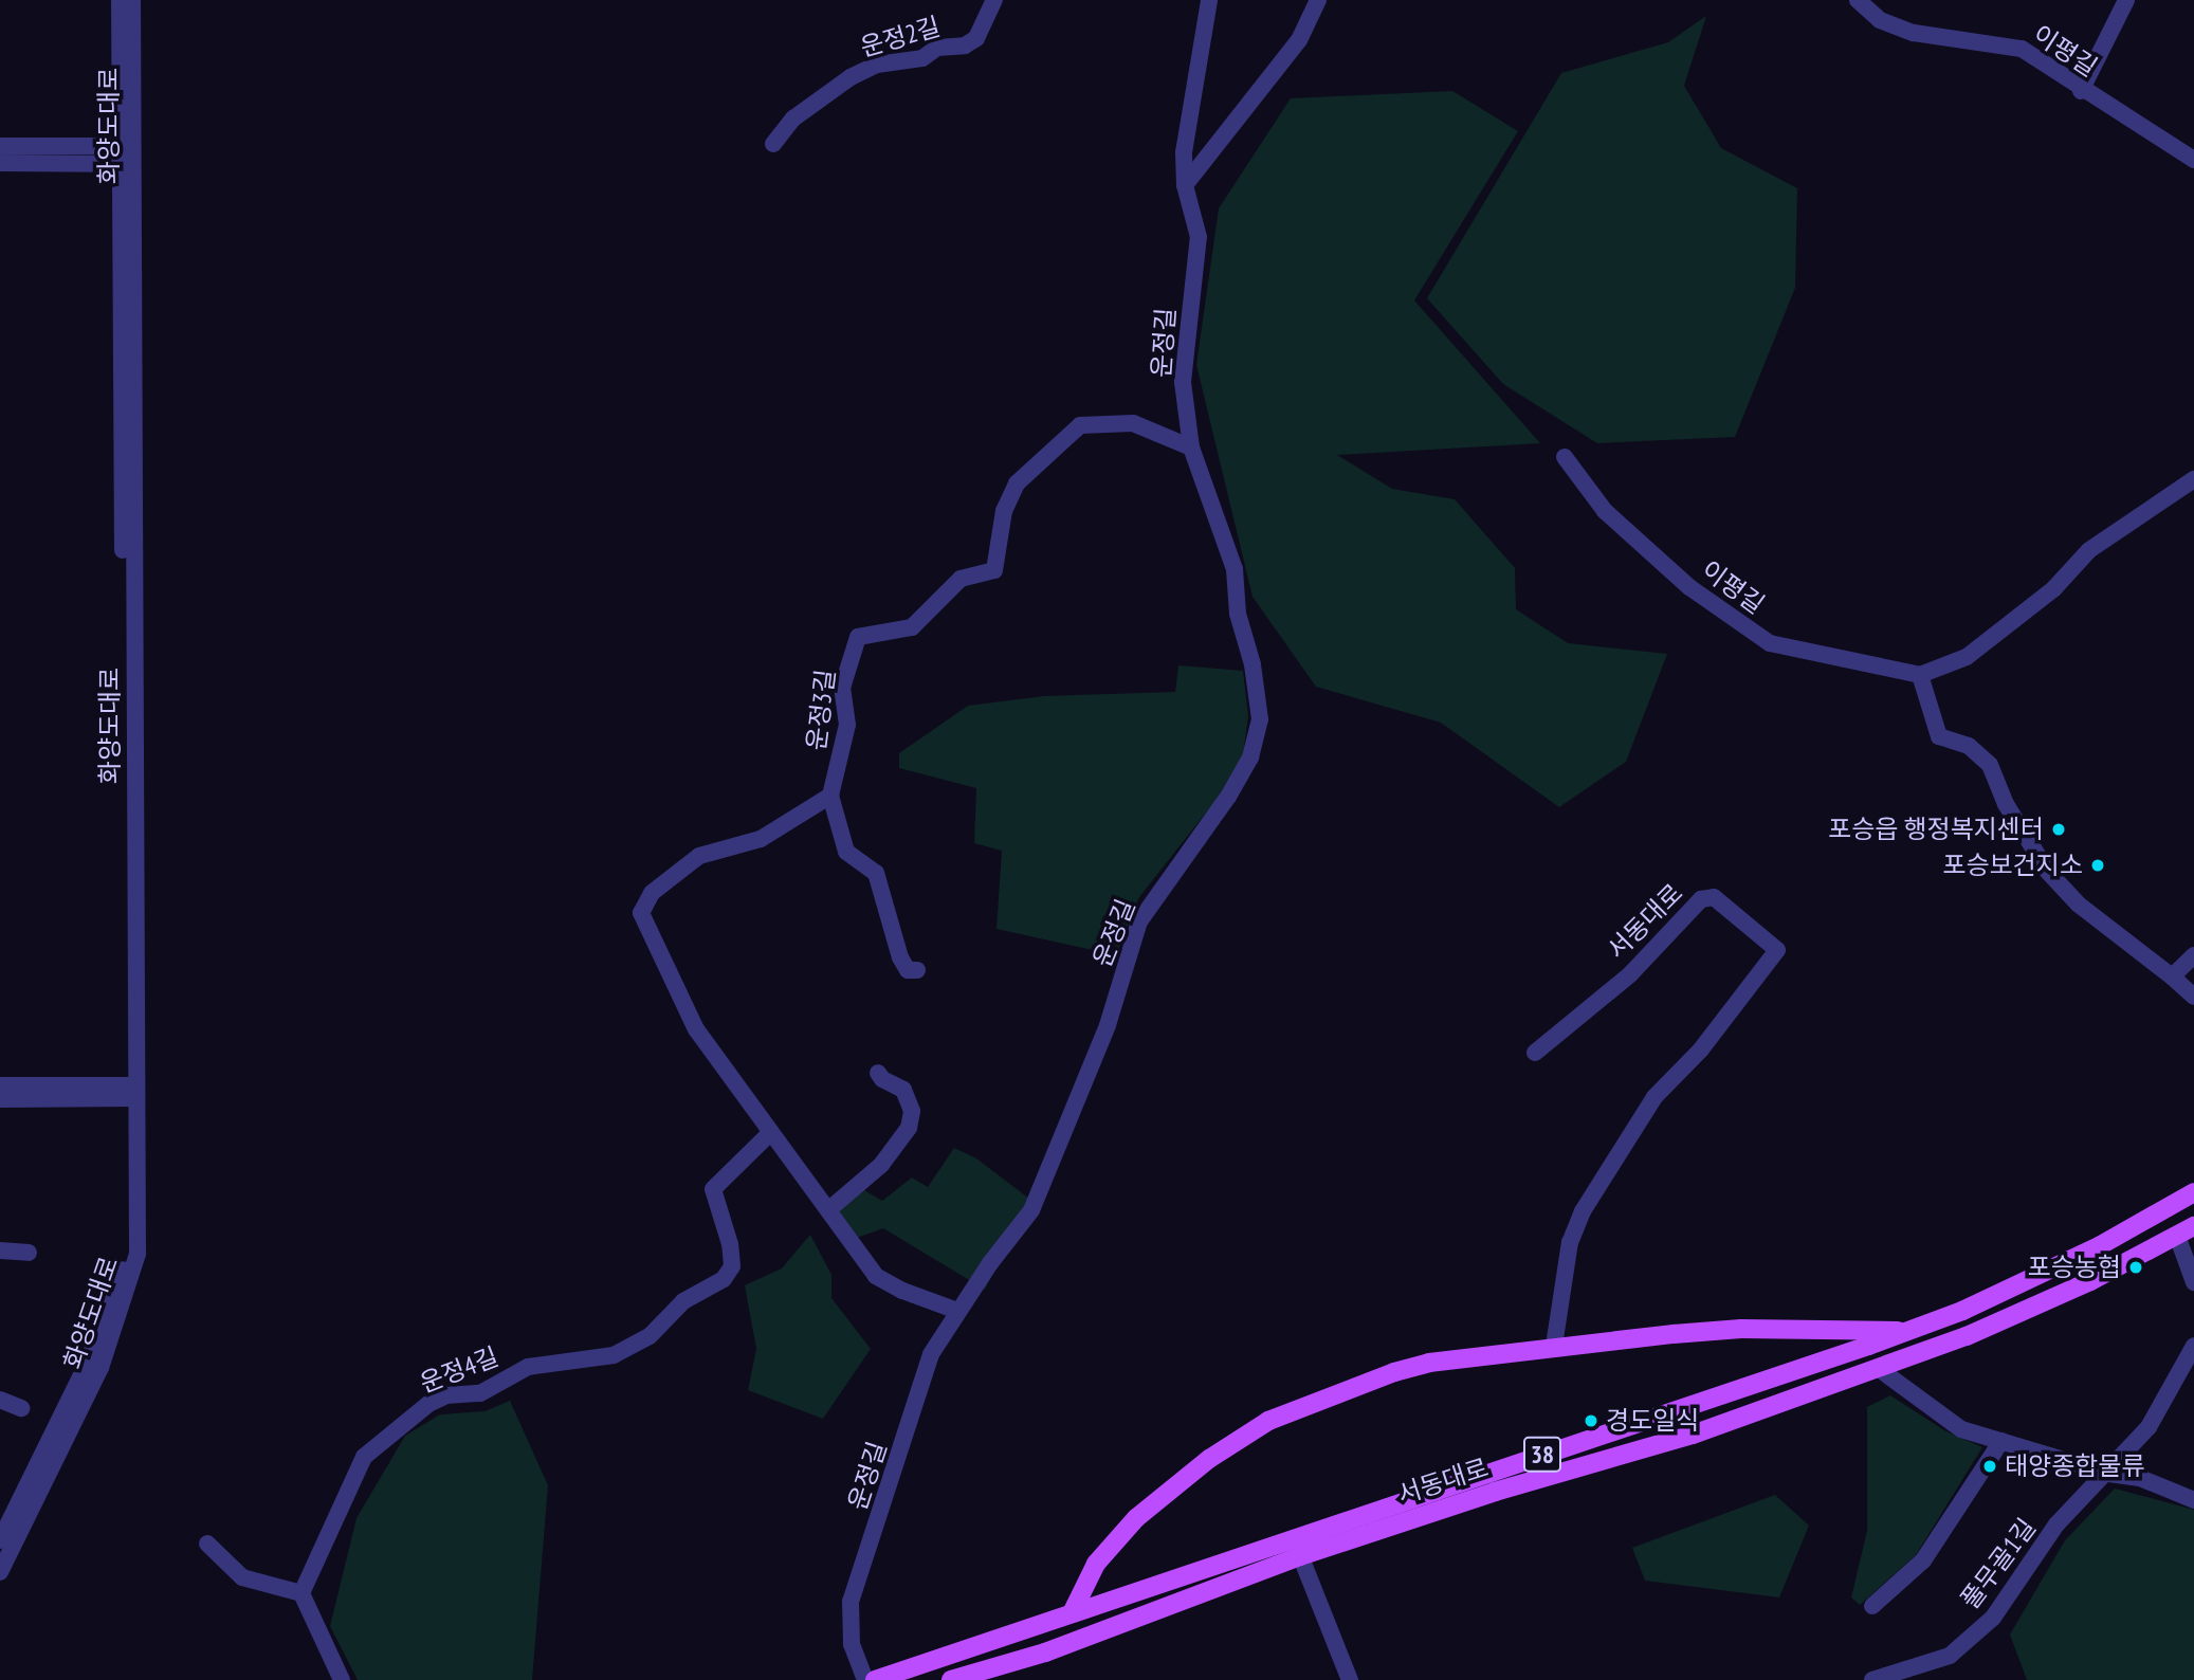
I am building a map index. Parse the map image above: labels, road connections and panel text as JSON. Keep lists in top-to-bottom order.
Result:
{
  "streets": {
    "main road": ["서동대로", "38"],
    "street": [
      "운정2길",
      "이평길",
      "화양도대로",
      "운정길",
      "운정3길",
      "운정4길",
      "풀무골1길"
    ]
  },
  "crossings": [
    ["운정길", "운정3길"]
  ],
  "places": [
    "포승읍 행정복지센터",
    "포승보건지소",
    "포승농협",
    "경도일식",
    "태양종합물류"
  ]
}
